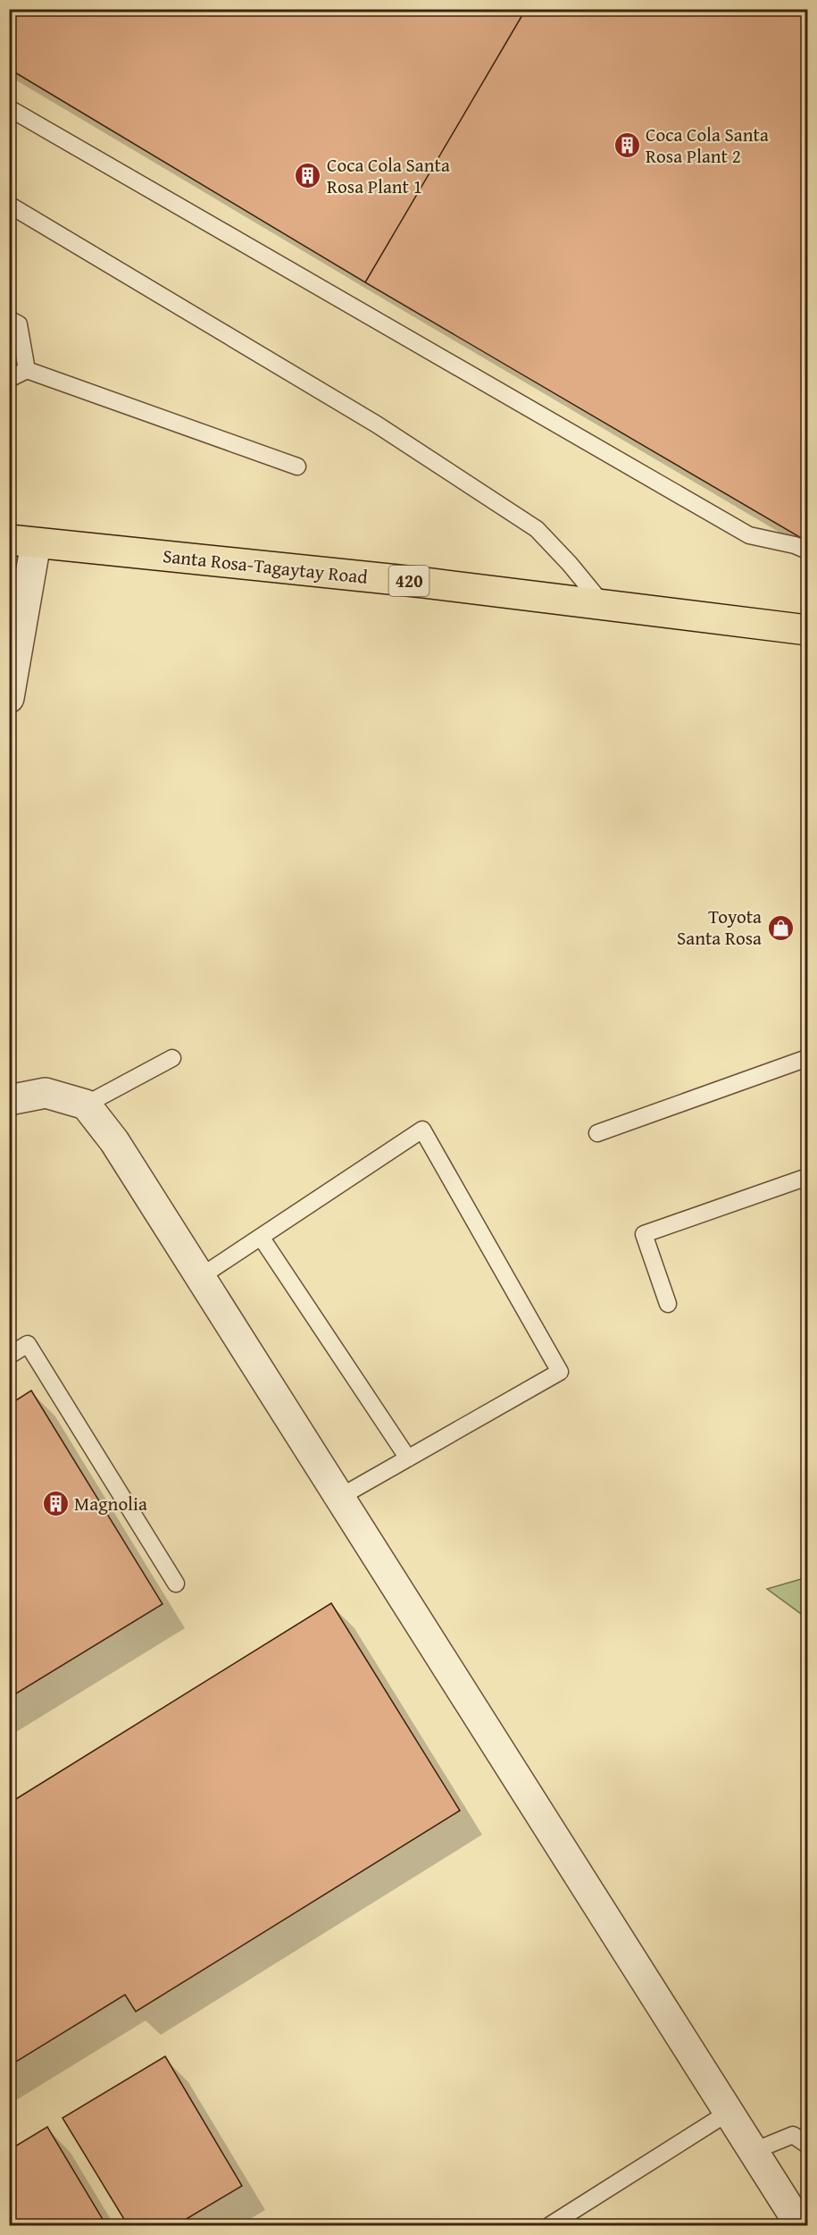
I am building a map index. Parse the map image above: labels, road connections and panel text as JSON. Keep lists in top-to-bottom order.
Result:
{
  "streets": {
    "main road": ["Santa Rosa-Tagaytay Road", "420"]
  },
  "places": {
    "building": ["Coca Cola Santa Rosa Plant 2", "Coca Cola Santa Rosa Plant 1", "Magnolia"],
    "shop": ["Toyota Santa Rosa"]
  }
}
